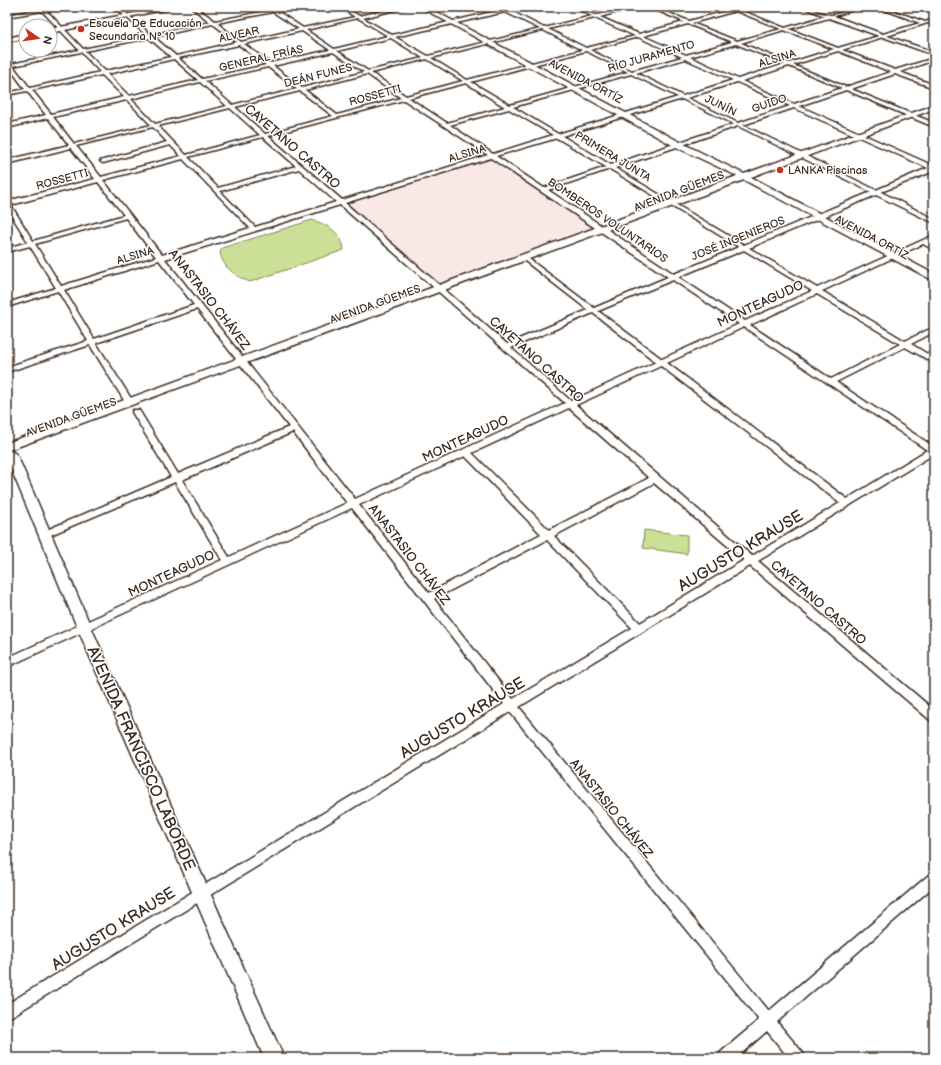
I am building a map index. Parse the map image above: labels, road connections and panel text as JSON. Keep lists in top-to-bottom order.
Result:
{
  "streets": {
    "main road": ["AVENIDA ORTÍZ", "AVENIDA GÜEMES", "AVENIDA FRANCISCO LABORDE"],
    "street": [
      "ALVEAR",
      "RÍO JURAMENTO",
      "GENERAL FRÍAS",
      "ALSINA",
      "DEÁN FUNES",
      "ROSSETTI",
      "GUIDO",
      "JUNÍN",
      "CAYETANO CASTRO",
      "PRIMERA JUNTA",
      "BOMBEROS VOLUNTARIOS",
      "JOSÉ INGENIEROS",
      "ANASTASIO CHÁVEZ",
      "MONTEAGUDO",
      "AUGUSTO KRAUSE"
    ]
  },
  "crossings": [
    ["ALVEAR", "CAYETANO CASTRO"],
    ["ALVEAR", "PRIMERA JUNTA"],
    ["ALVEAR", "BOMBEROS VOLUNTARIOS"],
    ["ALVEAR", "ANASTASIO CHÁVEZ"],
    ["RÍO JURAMENTO", "AVENIDA ORTÍZ"],
    ["RÍO JURAMENTO", "JUNÍN"],
    ["RÍO JURAMENTO", "PRIMERA JUNTA"],
    ["RÍO JURAMENTO", "BOMBEROS VOLUNTARIOS"],
    ["GENERAL FRÍAS", "AVENIDA ORTÍZ"],
    ["GENERAL FRÍAS", "JUNÍN"],
    ["GENERAL FRÍAS", "CAYETANO CASTRO"],
    ["GENERAL FRÍAS", "PRIMERA JUNTA"],
    ["GENERAL FRÍAS", "BOMBEROS VOLUNTARIOS"],
    ["GENERAL FRÍAS", "ANASTASIO CHÁVEZ"],
    ["ALSINA", "AVENIDA ORTÍZ"],
    ["ALSINA", "JUNÍN"],
    ["ALSINA", "CAYETANO CASTRO"],
    ["ALSINA", "PRIMERA JUNTA"],
    ["ALSINA", "BOMBEROS VOLUNTARIOS"],
    ["ALSINA", "ANASTASIO CHÁVEZ"],
    ["DEÁN FUNES", "AVENIDA ORTÍZ"],
    ["DEÁN FUNES", "JUNÍN"],
    ["DEÁN FUNES", "CAYETANO CASTRO"],
    ["DEÁN FUNES", "PRIMERA JUNTA"],
    ["DEÁN FUNES", "BOMBEROS VOLUNTARIOS"],
    ["DEÁN FUNES", "ANASTASIO CHÁVEZ"],
    ["AVENIDA ORTÍZ", "ROSSETTI"],
    ["AVENIDA ORTÍZ", "GUIDO"],
    ["AVENIDA ORTÍZ", "AVENIDA GÜEMES"],
    ["AVENIDA ORTÍZ", "JOSÉ INGENIEROS"],
    ["AVENIDA ORTÍZ", "MONTEAGUDO"],
    ["ROSSETTI", "JUNÍN"],
    ["ROSSETTI", "CAYETANO CASTRO"],
    ["ROSSETTI", "PRIMERA JUNTA"],
    ["ROSSETTI", "BOMBEROS VOLUNTARIOS"],
    ["ROSSETTI", "ANASTASIO CHÁVEZ"],
    ["GUIDO", "JUNÍN"],
    ["GUIDO", "PRIMERA JUNTA"],
    ["GUIDO", "BOMBEROS VOLUNTARIOS"],
    ["JUNÍN", "AVENIDA GÜEMES"],
    ["JUNÍN", "JOSÉ INGENIEROS"],
    ["CAYETANO CASTRO", "AVENIDA GÜEMES"],
    ["CAYETANO CASTRO", "JOSÉ INGENIEROS"],
    ["CAYETANO CASTRO", "MONTEAGUDO"],
    ["CAYETANO CASTRO", "AUGUSTO KRAUSE"],
    ["PRIMERA JUNTA", "AVENIDA GÜEMES"],
    ["PRIMERA JUNTA", "JOSÉ INGENIEROS"],
    ["PRIMERA JUNTA", "MONTEAGUDO"],
    ["AVENIDA GÜEMES", "BOMBEROS VOLUNTARIOS"],
    ["AVENIDA GÜEMES", "ANASTASIO CHÁVEZ"],
    ["AVENIDA GÜEMES", "AVENIDA FRANCISCO LABORDE"],
    ["BOMBEROS VOLUNTARIOS", "JOSÉ INGENIEROS"],
    ["BOMBEROS VOLUNTARIOS", "MONTEAGUDO"],
    ["BOMBEROS VOLUNTARIOS", "AUGUSTO KRAUSE"],
    ["ANASTASIO CHÁVEZ", "MONTEAGUDO"],
    ["ANASTASIO CHÁVEZ", "AUGUSTO KRAUSE"],
    ["MONTEAGUDO", "AVENIDA FRANCISCO LABORDE"],
    ["AUGUSTO KRAUSE", "AVENIDA FRANCISCO LABORDE"]
  ],
  "places": ["Escuela De Educación Secundaria Nº 10", "LANKA Piscinas"],
  "north": "right"
}
